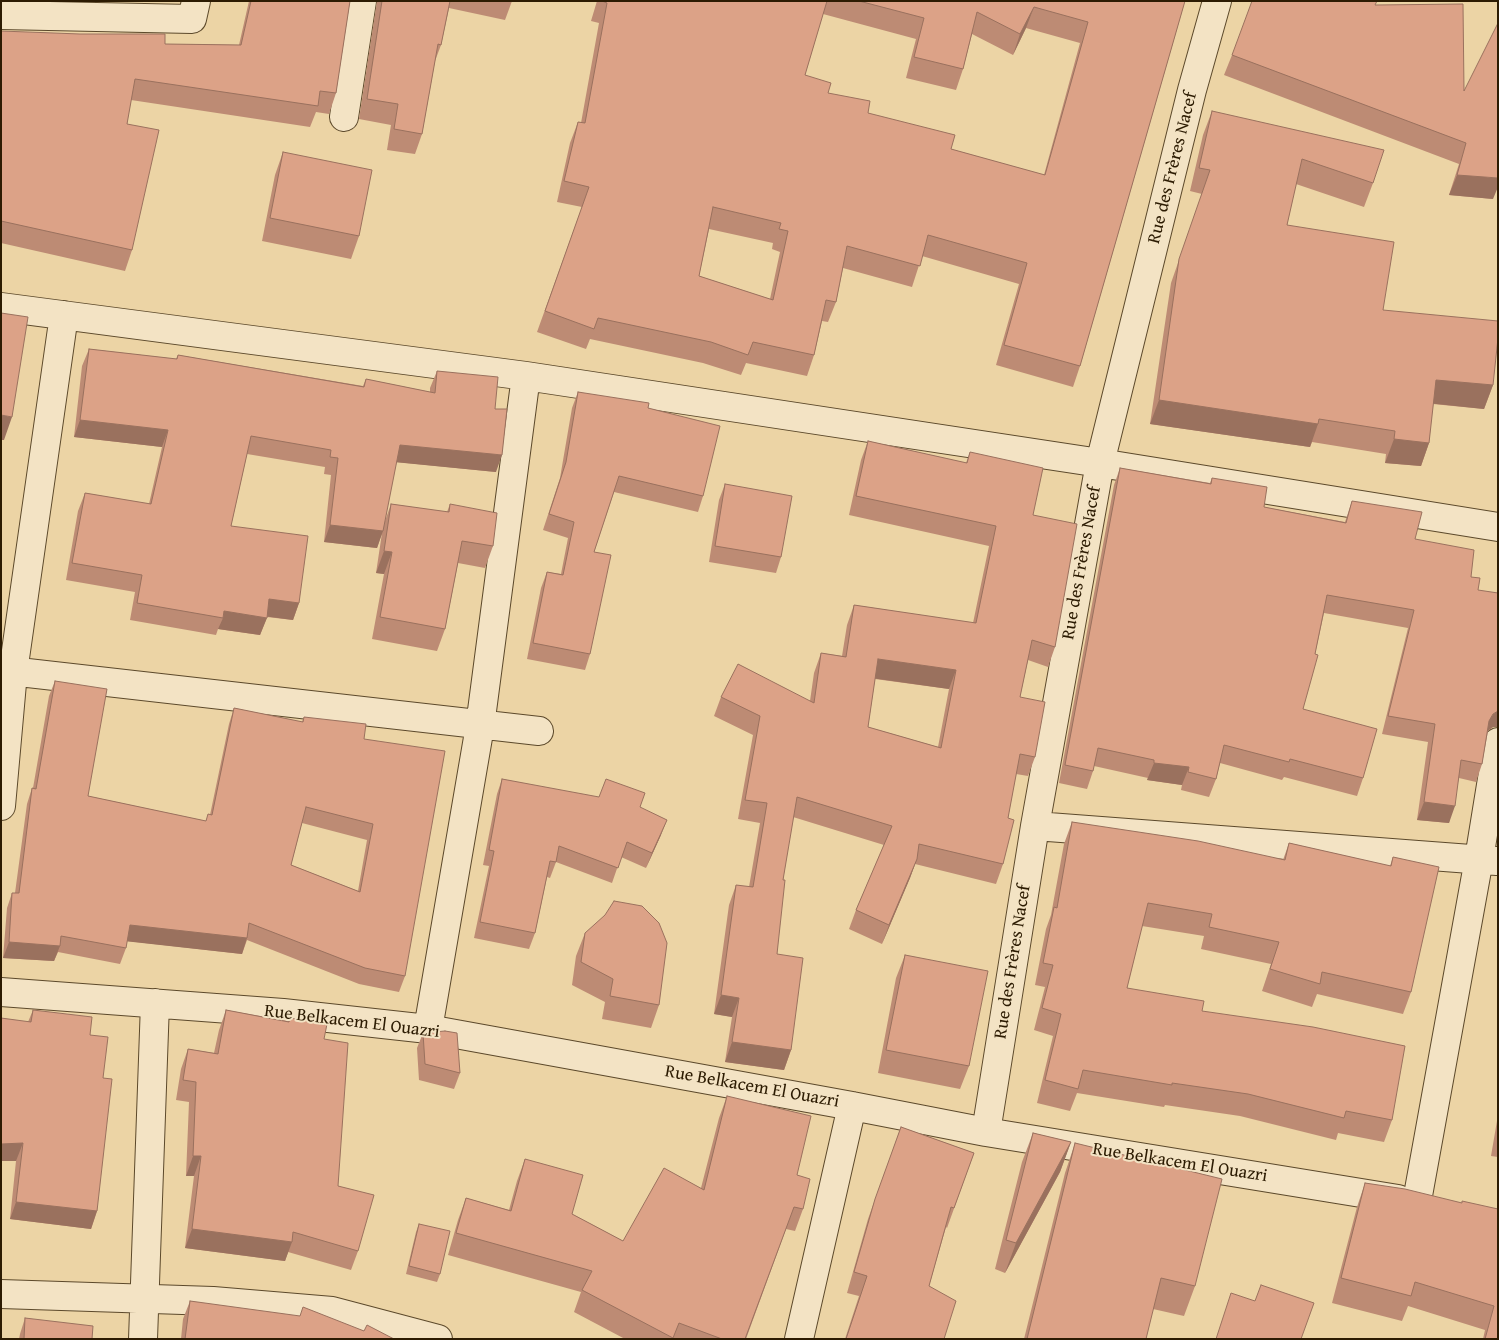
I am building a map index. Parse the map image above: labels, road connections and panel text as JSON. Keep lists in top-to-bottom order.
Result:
{
  "streets": {
    "street": ["Rue des Frères Nacef", "Rue Belkacem El Ouazri"]
  },
  "crossings": [
    ["Rue des Frères Nacef", "Rue Belkacem El Ouazri"]
  ]
}
